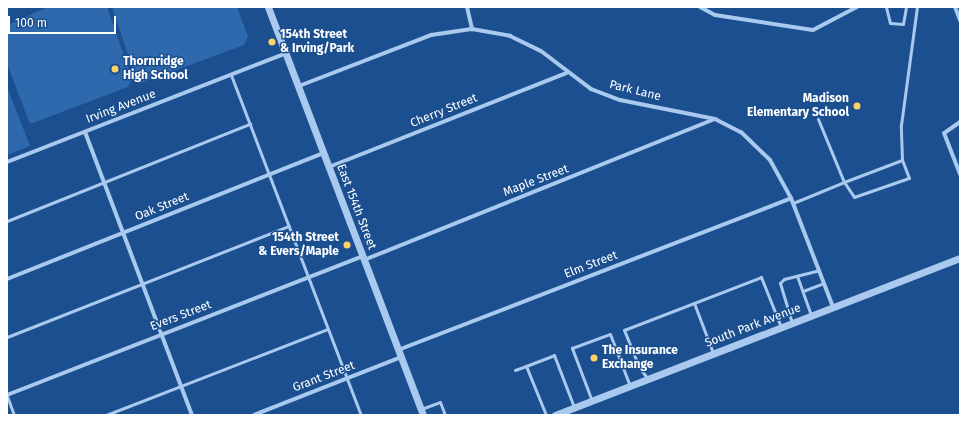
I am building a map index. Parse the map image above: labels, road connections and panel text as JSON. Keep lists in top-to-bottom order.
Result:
{
  "streets": {
    "street": [
      "Park Lane",
      "Irving Avenue",
      "Cherry Street",
      "Maple Street",
      "Oak Street",
      "East 154th Street",
      "Elm Street",
      "Evers Street",
      "South Park Avenue",
      "Grant Street"
    ]
  },
  "crossings": [
    ["Park Lane", "Cherry Street"],
    ["Park Lane", "Maple Street"],
    ["Park Lane", "East 154th Street"],
    ["Park Lane", "Elm Street"],
    ["Park Lane", "South Park Avenue"],
    ["Irving Avenue", "East 154th Street"],
    ["Cherry Street", "East 154th Street"],
    ["Maple Street", "East 154th Street"],
    ["Maple Street", "Evers Street"],
    ["Oak Street", "East 154th Street"],
    ["East 154th Street", "Elm Street"],
    ["East 154th Street", "Evers Street"],
    ["East 154th Street", "Grant Street"],
    ["Elm Street", "Grant Street"]
  ],
  "places": [
    "154th Street & Irving/Park",
    "Thornridge High School",
    "Madison Elementary School",
    "154th Street & Evers/Maple",
    "The Insurance Exchange"
  ],
  "scale_bar": "100 m"
}
